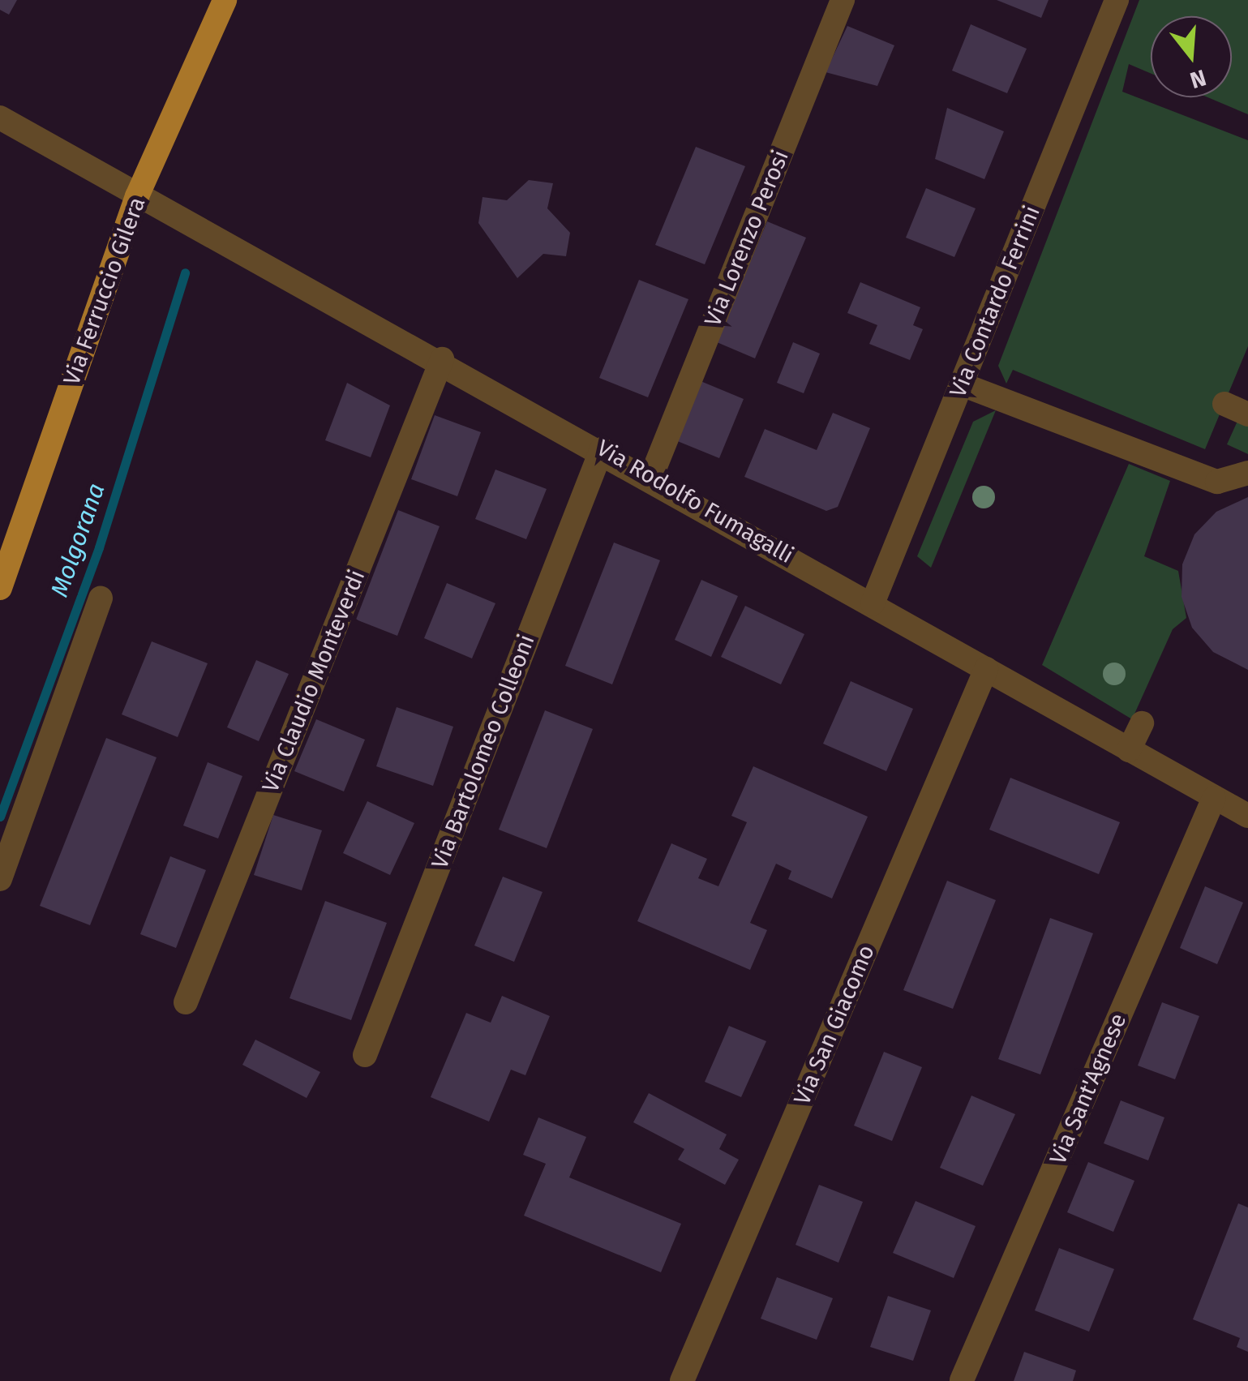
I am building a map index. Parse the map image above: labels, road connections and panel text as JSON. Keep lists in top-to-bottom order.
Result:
{
  "streets": {
    "main road": ["Via Ferruccio Gilera"],
    "street": [
      "Via Lorenzo Perosi",
      "Via Contardo Ferrini",
      "Via Rodolfo Fumagalli",
      "Via Claudio Monteverdi",
      "Via Bartolomeo Colleoni",
      "Via San Giacomo",
      "Via Sant'Agnese"
    ]
  },
  "crossings": [
    ["Via Lorenzo Perosi", "Via Rodolfo Fumagalli"],
    ["Via Ferruccio Gilera", "Via Rodolfo Fumagalli"],
    ["Via Contardo Ferrini", "Via Rodolfo Fumagalli"],
    ["Via Rodolfo Fumagalli", "Via Claudio Monteverdi"],
    ["Via Rodolfo Fumagalli", "Via Bartolomeo Colleoni"],
    ["Via Rodolfo Fumagalli", "Via San Giacomo"],
    ["Via Rodolfo Fumagalli", "Via Sant'Agnese"]
  ],
  "water": ["Molgorana"],
  "north": "bottom"
}
